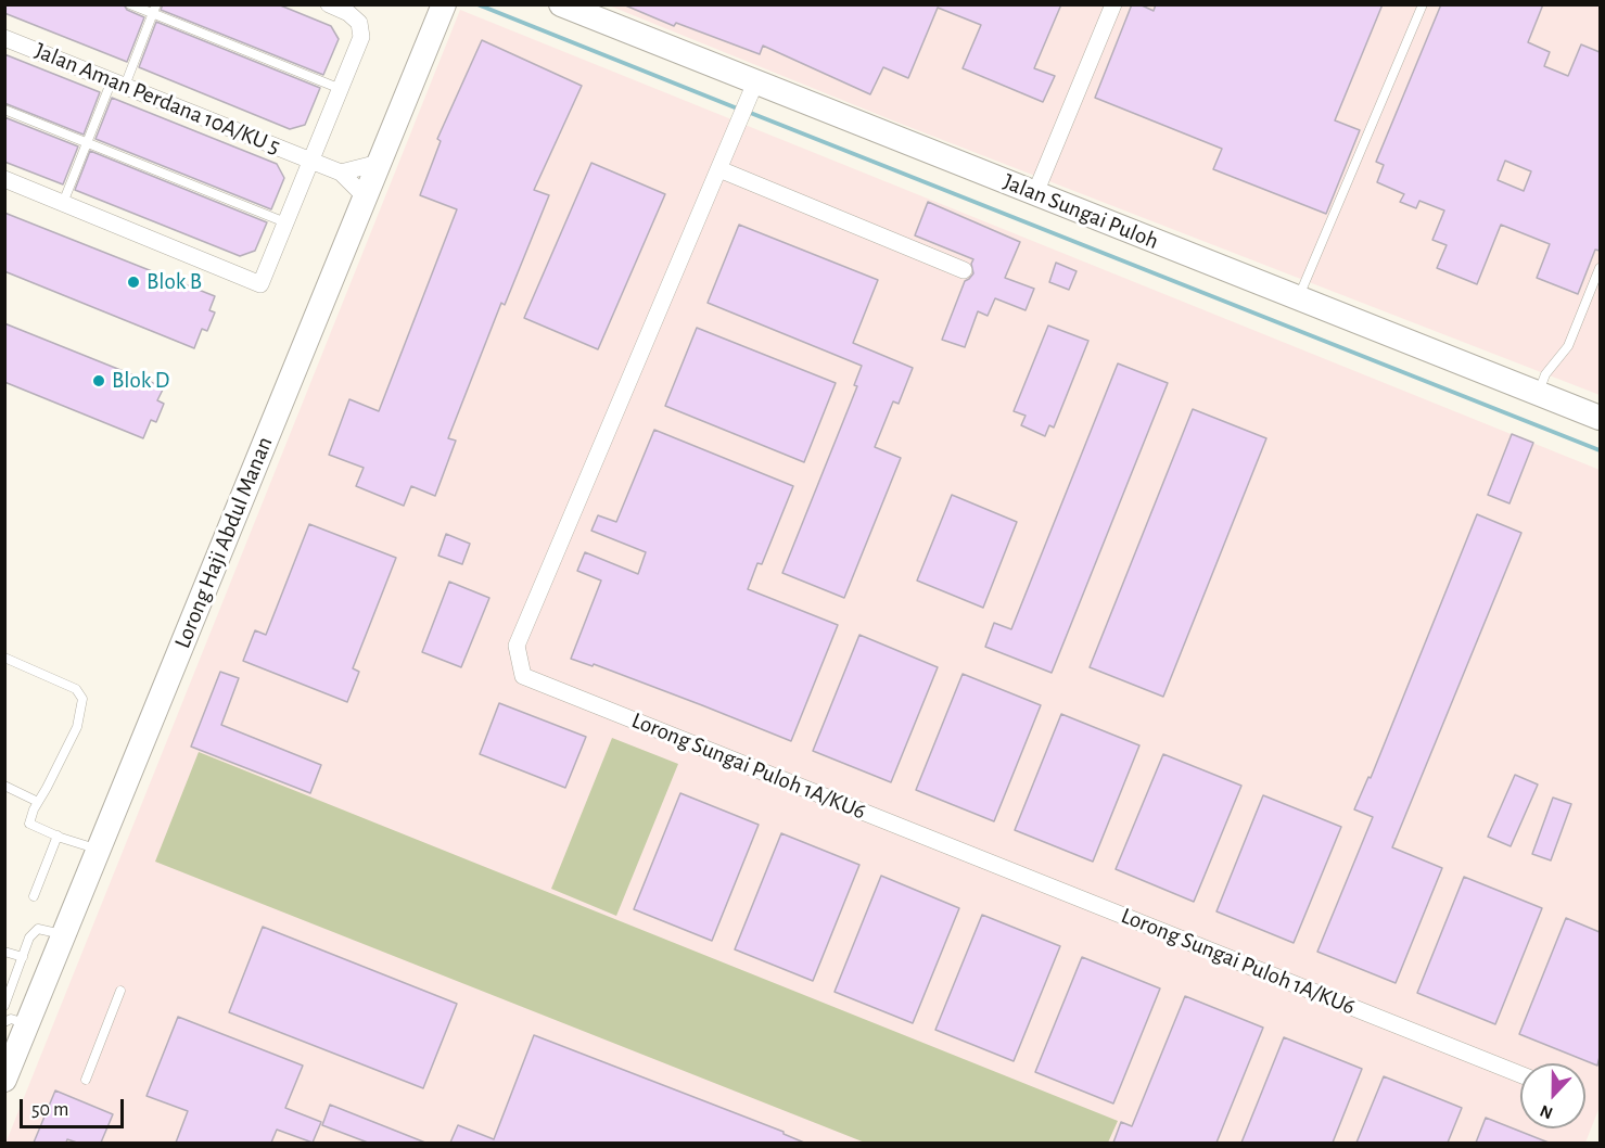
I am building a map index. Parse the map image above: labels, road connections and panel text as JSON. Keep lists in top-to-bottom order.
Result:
{
  "streets": {
    "street": [
      "Jalan Aman Perdana 10A/KU 5",
      "Jalan Sungai Puloh",
      "Lorong Haji Abdul Manan",
      "Lorong Sungai Puloh 1A/KU6"
    ]
  },
  "crossings": [
    ["Jalan Sungai Puloh", "Lorong Sungai Puloh 1A/KU6"]
  ],
  "places": ["Blok B", "Blok D"],
  "scale_bar": "50 m",
  "north": "bottom"
}
